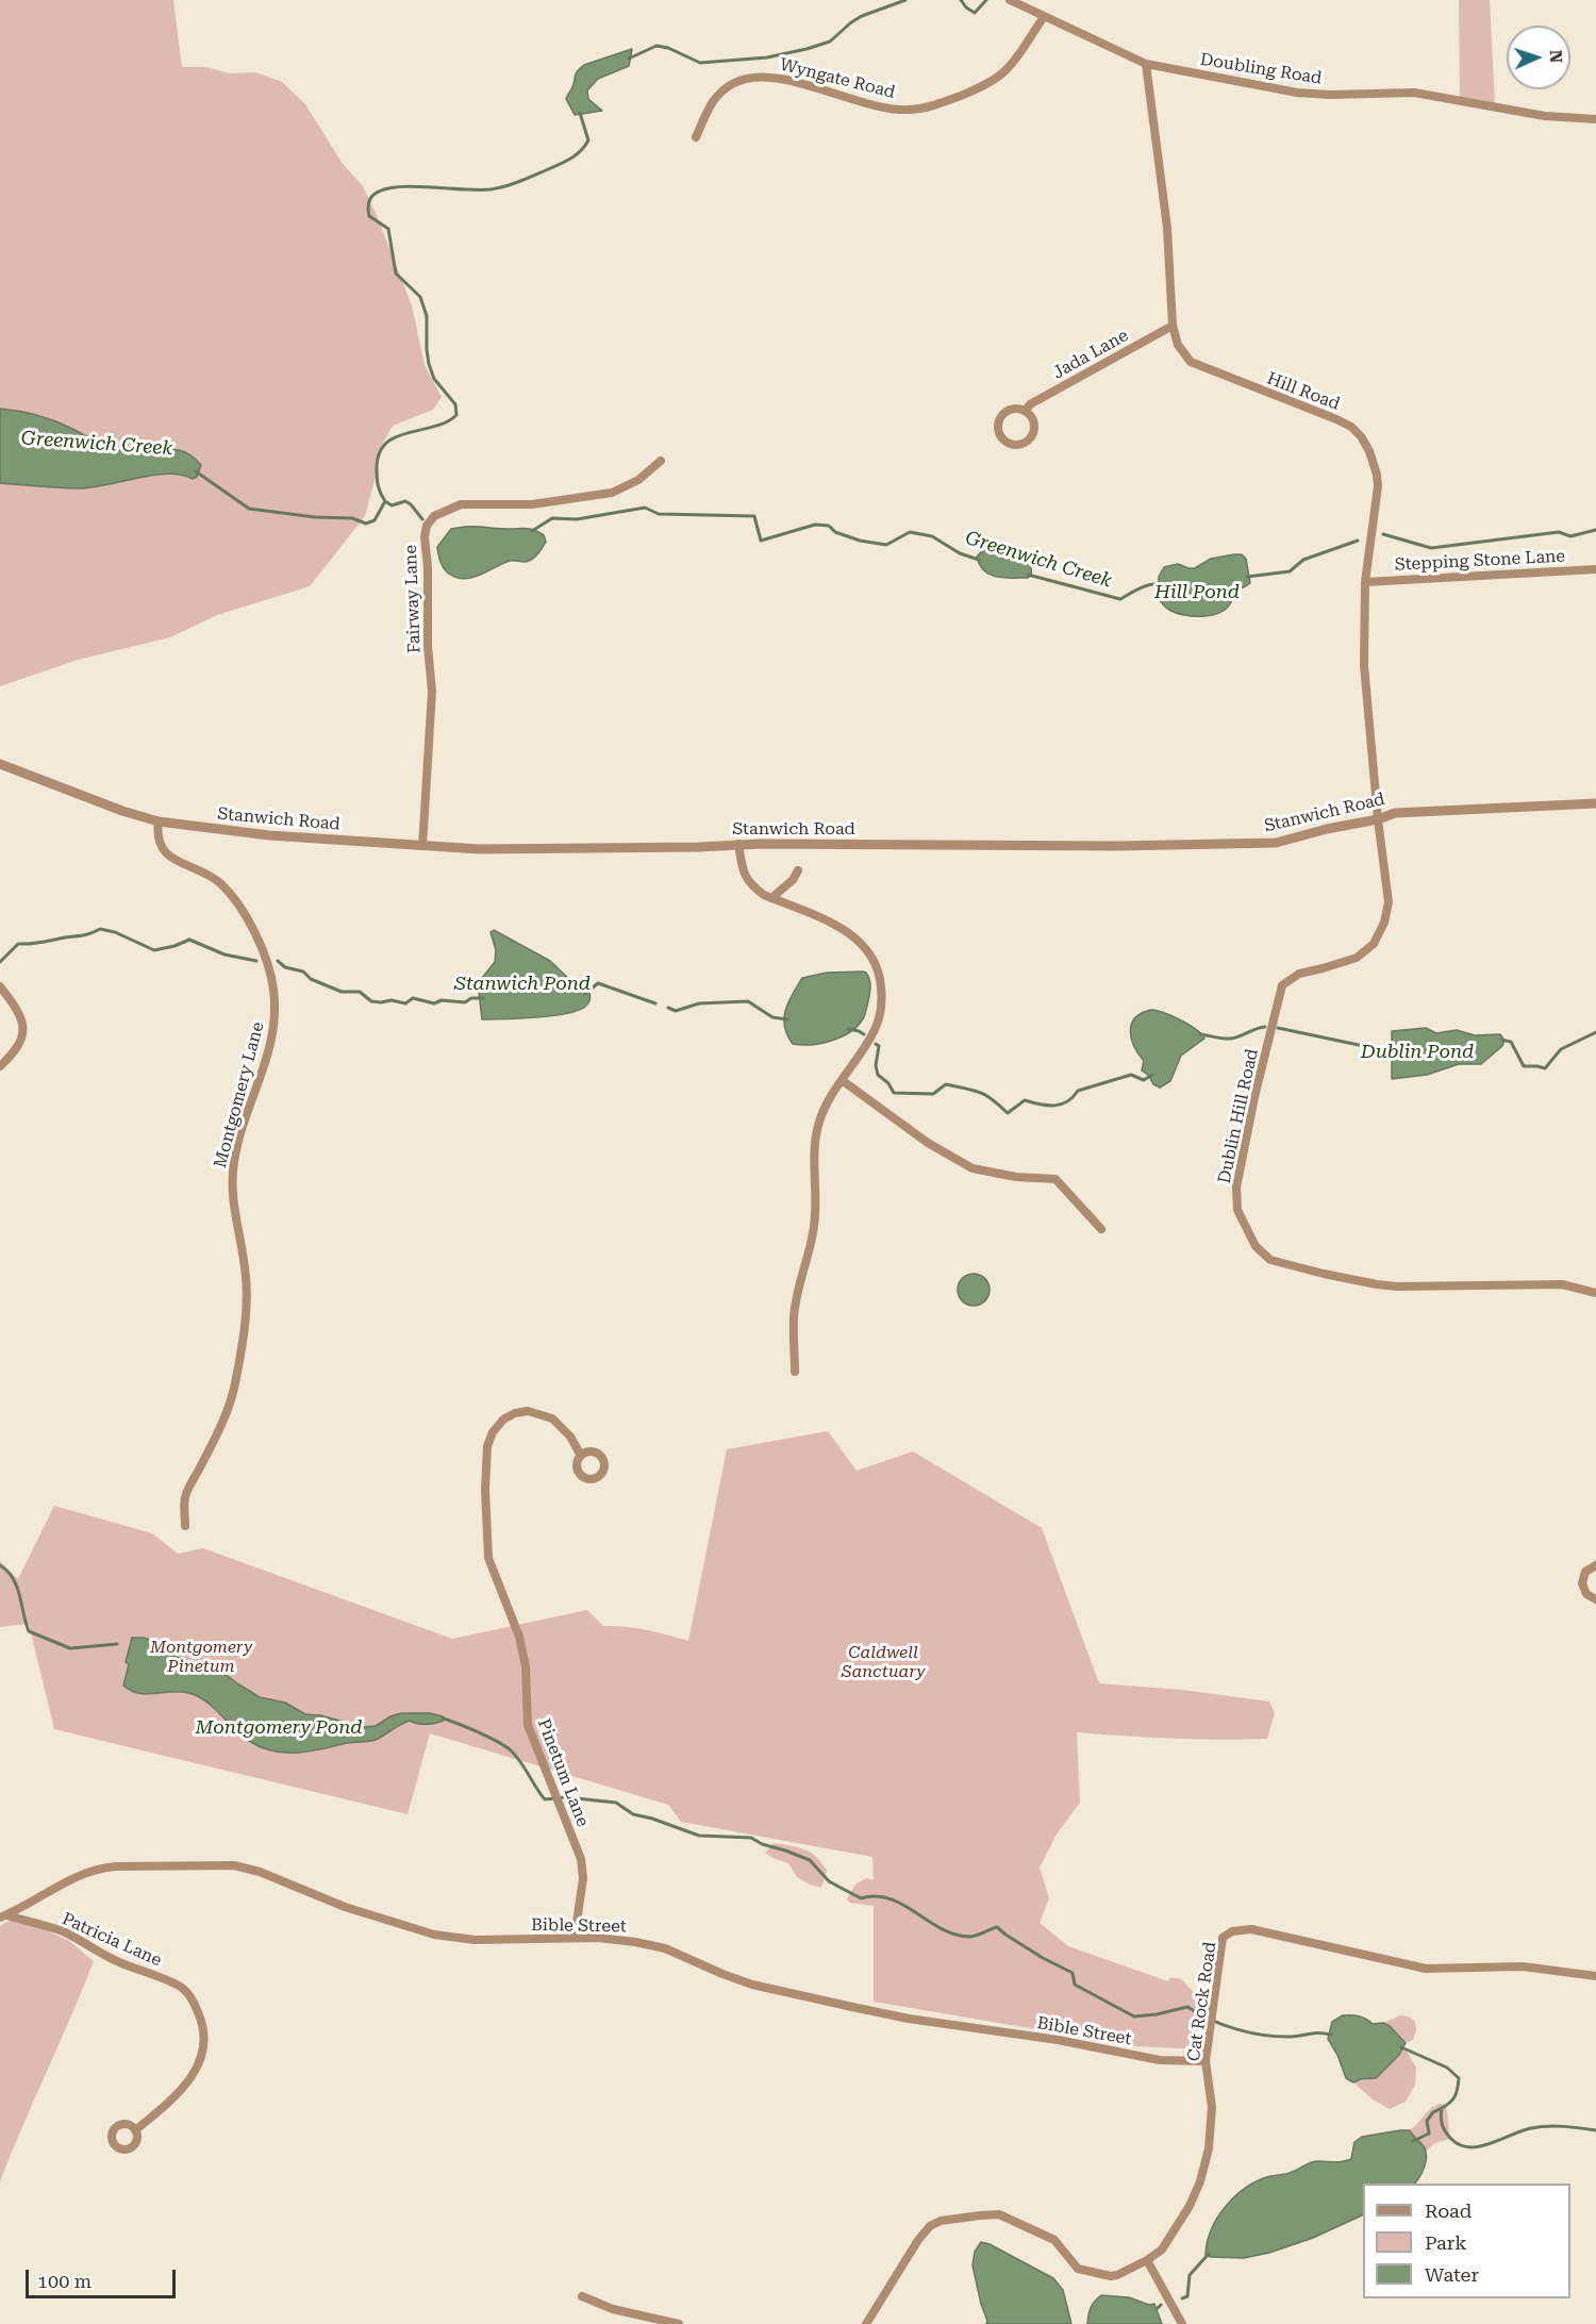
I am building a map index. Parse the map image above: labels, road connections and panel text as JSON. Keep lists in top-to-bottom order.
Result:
{
  "streets": {
    "street": [
      "Doubling Road",
      "Wyngate Road",
      "Jada Lane",
      "Hill Road",
      "Stepping Stone Lane",
      "Fairway Lane",
      "Stanwich Road",
      "Montgomery Lane",
      "Dublin Hill Road",
      "Pinetum Lane",
      "Bible Street",
      "Patricia Lane",
      "Cat Rock Road"
    ]
  },
  "crossings": [
    ["Doubling Road", "Wyngate Road"],
    ["Doubling Road", "Hill Road"],
    ["Jada Lane", "Hill Road"],
    ["Hill Road", "Stepping Stone Lane"],
    ["Hill Road", "Stanwich Road"],
    ["Hill Road", "Dublin Hill Road"],
    ["Fairway Lane", "Stanwich Road"],
    ["Stanwich Road", "Montgomery Lane"],
    ["Stanwich Road", "Dublin Hill Road"],
    ["Pinetum Lane", "Bible Street"],
    ["Bible Street", "Patricia Lane"],
    ["Bible Street", "Cat Rock Road"]
  ],
  "water": [
    "Greenwich Creek",
    "Hill Pond",
    "Stanwich Pond",
    "Dublin Pond",
    "Montgomery Pond"
  ],
  "parks": ["Montgomery Pinetum", "Caldwell Sanctuary"],
  "legend": ["Road", "Park", "Water"],
  "scale_bar": "100 m",
  "north": "right"
}
